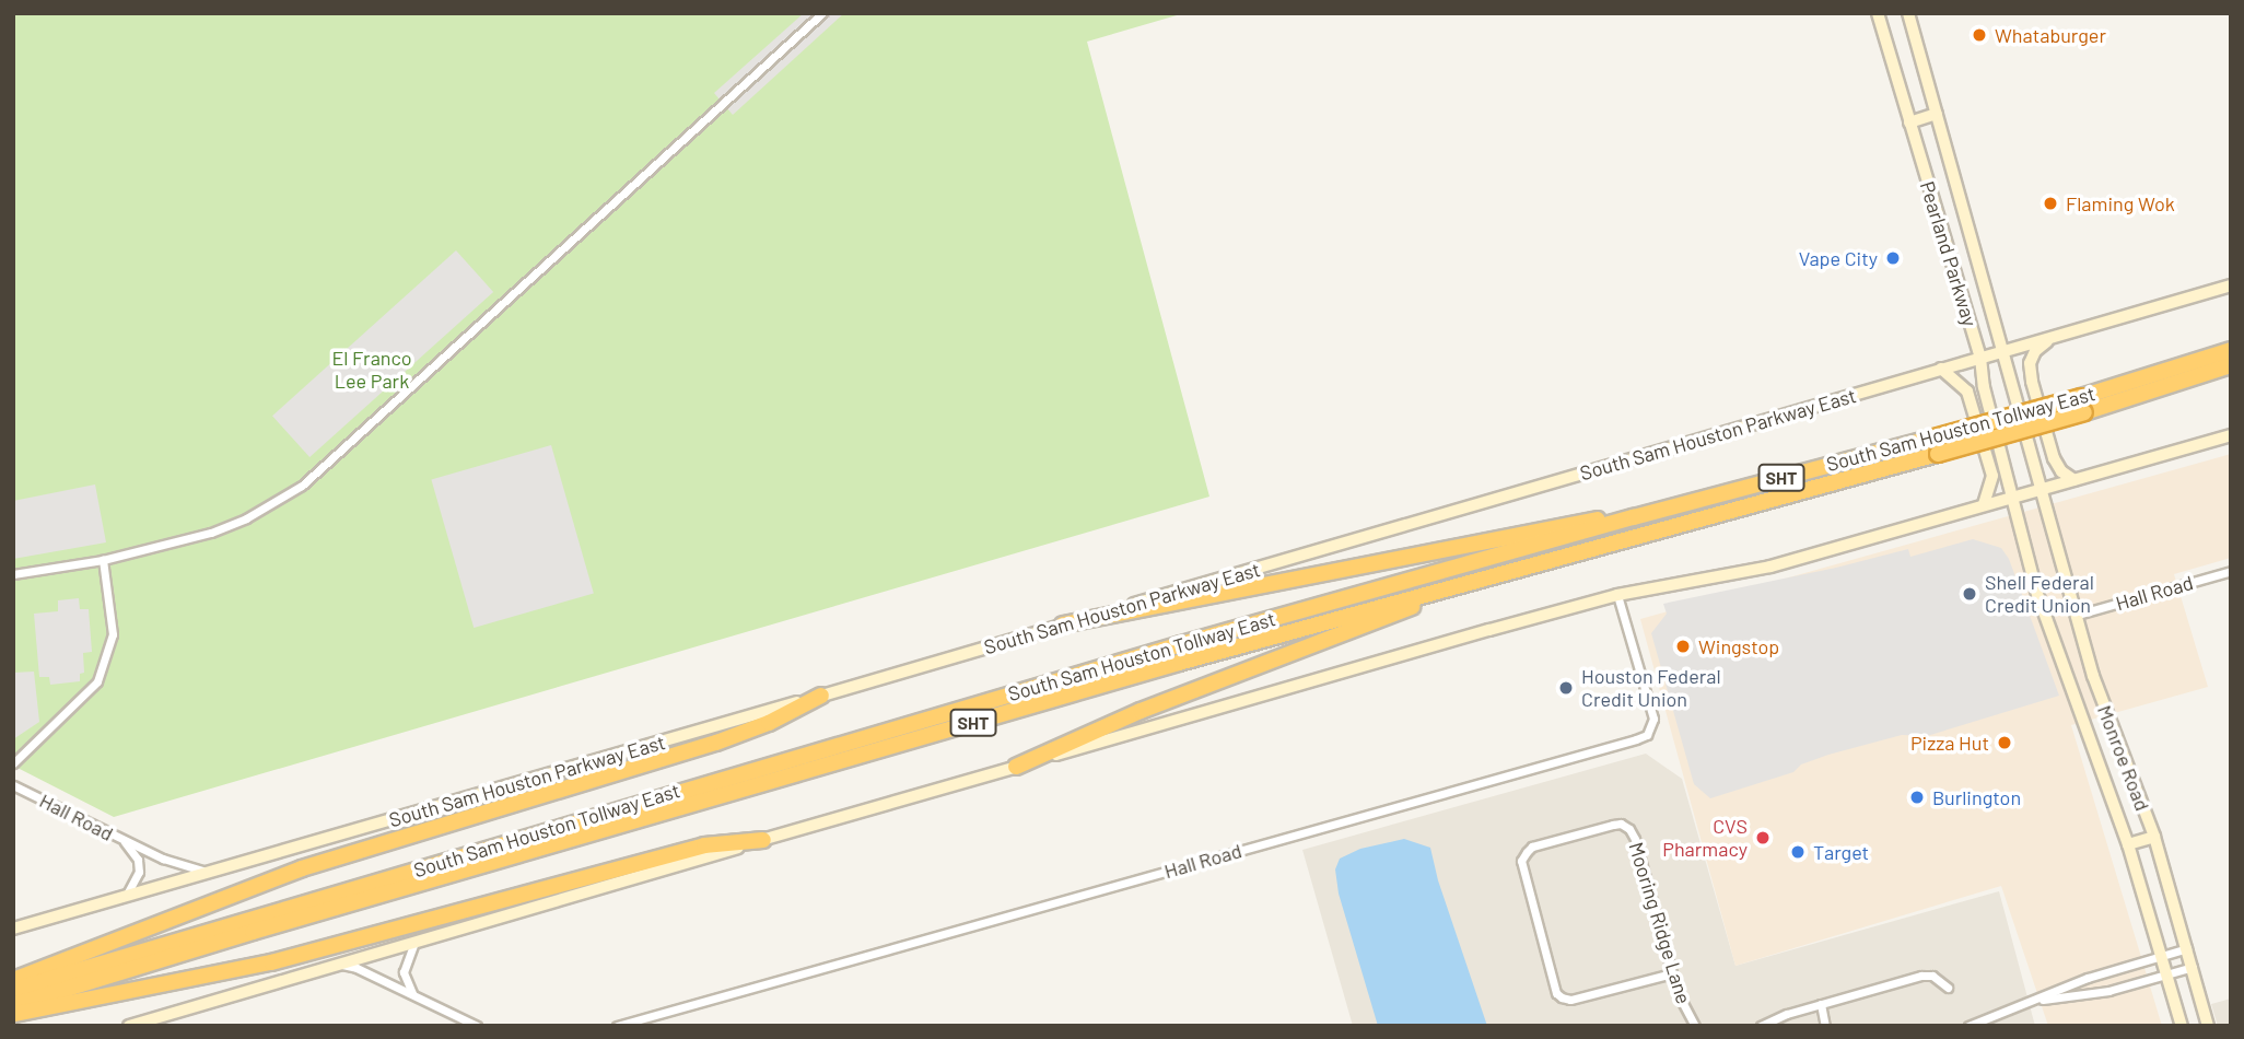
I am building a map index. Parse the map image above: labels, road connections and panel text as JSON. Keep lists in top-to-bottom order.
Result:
{
  "streets": {
    "highway": ["South Sam Houston Tollway East", "SHT"],
    "main road": ["Pearland Parkway", "South Sam Houston Parkway East", "Monroe Road"],
    "street": ["Hall Road", "Mooring Ridge Lane"]
  },
  "crossings": [
    ["Pearland Parkway", "South Sam Houston Parkway East"],
    ["Pearland Parkway", "Monroe Road"],
    ["South Sam Houston Parkway East", "Hall Road"],
    ["Hall Road", "Monroe Road"]
  ],
  "parks": ["El Franco Lee Park"],
  "places": [
    "Whataburger",
    "Flaming Wok",
    "Vape City",
    "Shell Federal Credit Union",
    "Wingstop",
    "Houston Federal Credit Union",
    "Pizza Hut",
    "Burlington",
    "CVS Pharmacy",
    "Target"
  ]
}
